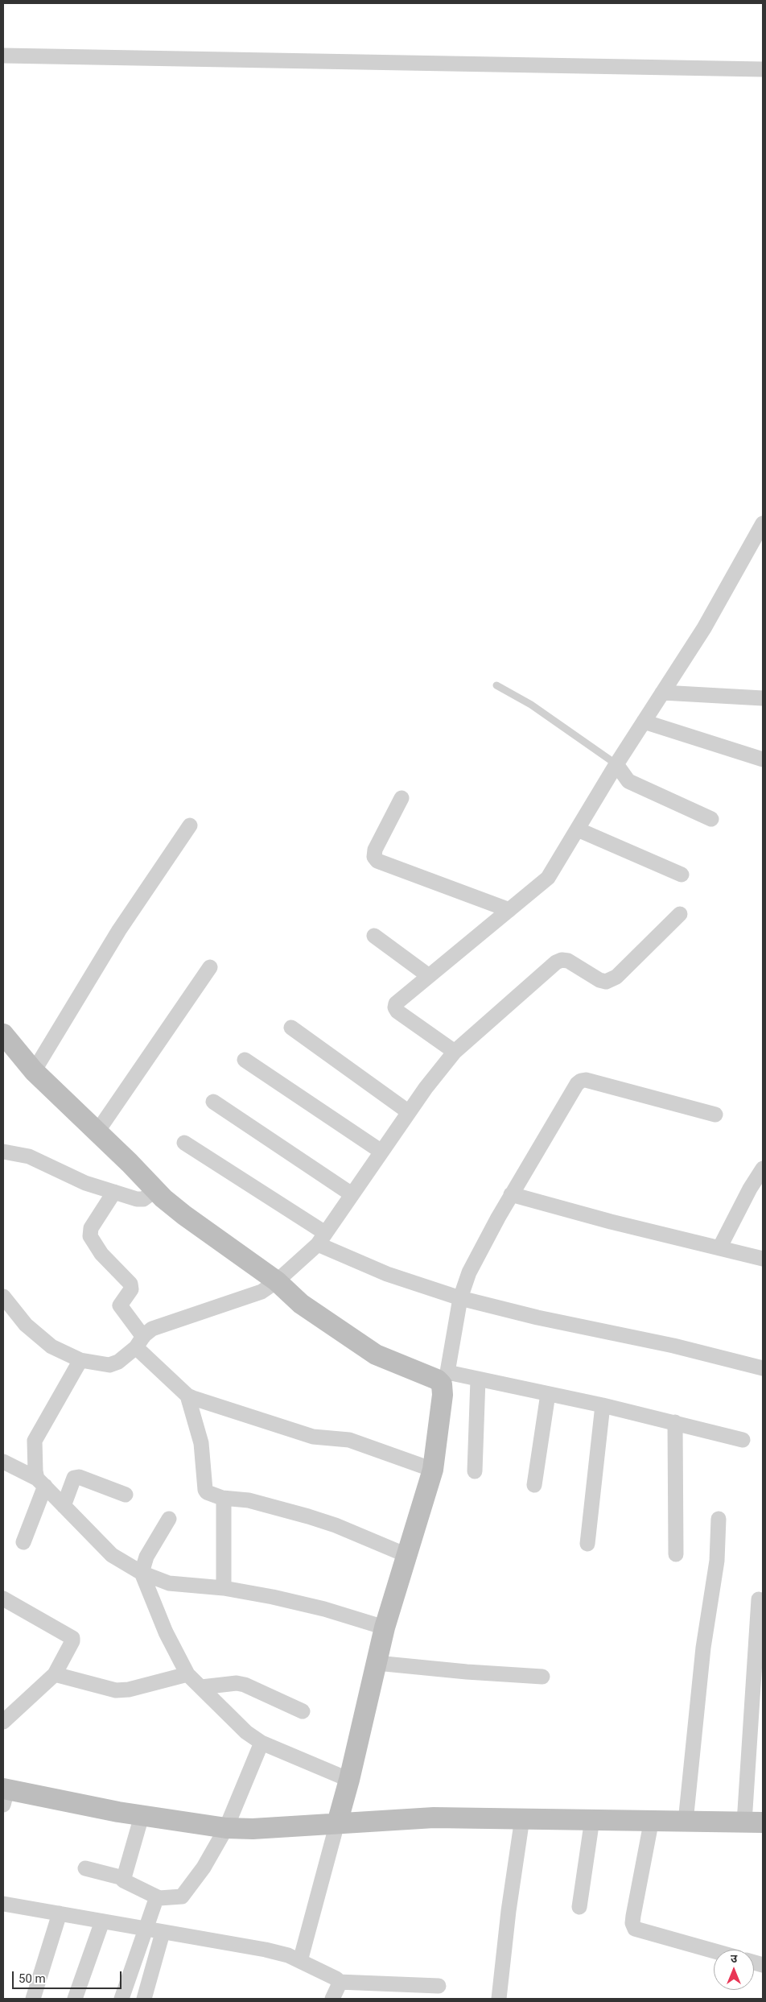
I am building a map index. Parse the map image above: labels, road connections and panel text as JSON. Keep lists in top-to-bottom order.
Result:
{
  "scale_bar": "50 m",
  "north": "top"
}
